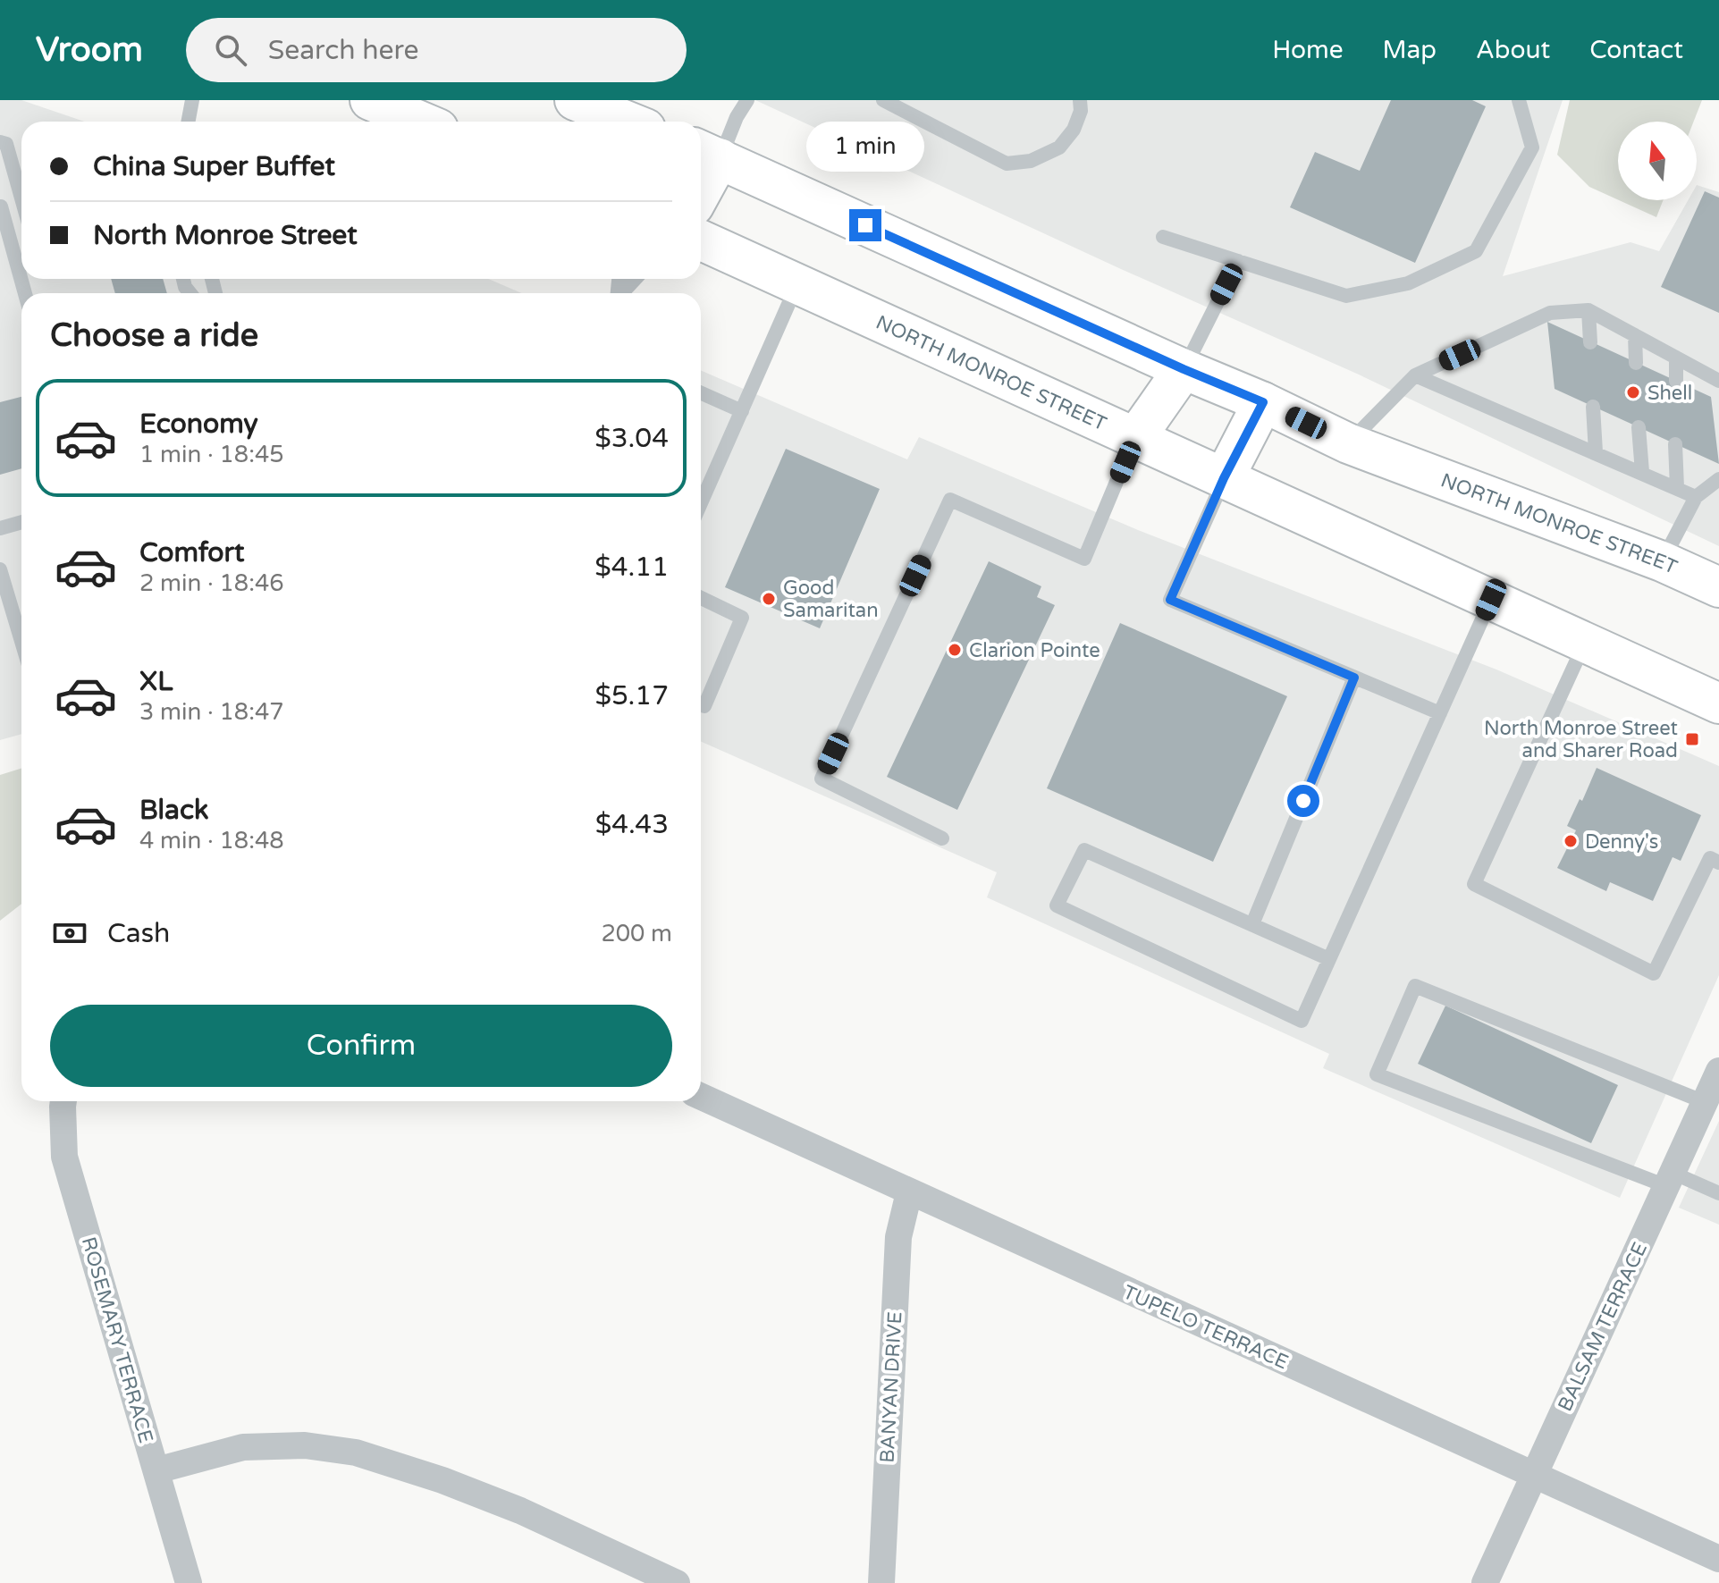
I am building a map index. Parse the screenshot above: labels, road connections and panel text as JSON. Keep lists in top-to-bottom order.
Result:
{
  "streets": {
    "main road": ["NORTH MONROE STREET"],
    "street": [
      "TUPELO TERRACE",
      "BALSAM TERRACE",
      "ROSEMARY TERRACE",
      "BANYAN DRIVE"
    ]
  },
  "crossings": [
    ["TUPELO TERRACE", "BALSAM TERRACE"],
    ["TUPELO TERRACE", "BANYAN DRIVE"]
  ],
  "places": {
    "other": [
      "Shell",
      "Good Samaritan",
      "Clarion Pointe",
      "Denny's"
    ],
    "transit": ["North Monroe Street and Sharer Road"]
  },
  "north": "top",
  "page": {
    "header": "Vroom",
    "search": "Search here",
    "nav": [
      "Home",
      "Map",
      "About",
      "Contact"
    ],
    "bubble": "1 min",
    "banner": ["China Super Buffet", "North Monroe Street"],
    "heading": "Choose a ride",
    "list": [
      {
        "name": "Economy",
        "note": "1 min · 18:45",
        "value": "$3.04"
      },
      {
        "name": "Comfort",
        "note": "2 min · 18:46",
        "value": "$4.11"
      },
      {
        "name": "XL",
        "note": "3 min · 18:47",
        "value": "$5.17"
      },
      {
        "name": "Black",
        "note": "4 min · 18:48",
        "value": "$4.43"
      }
    ],
    "pay": ["Cash", "200 m"],
    "buttons": "Confirm"
  }
}
